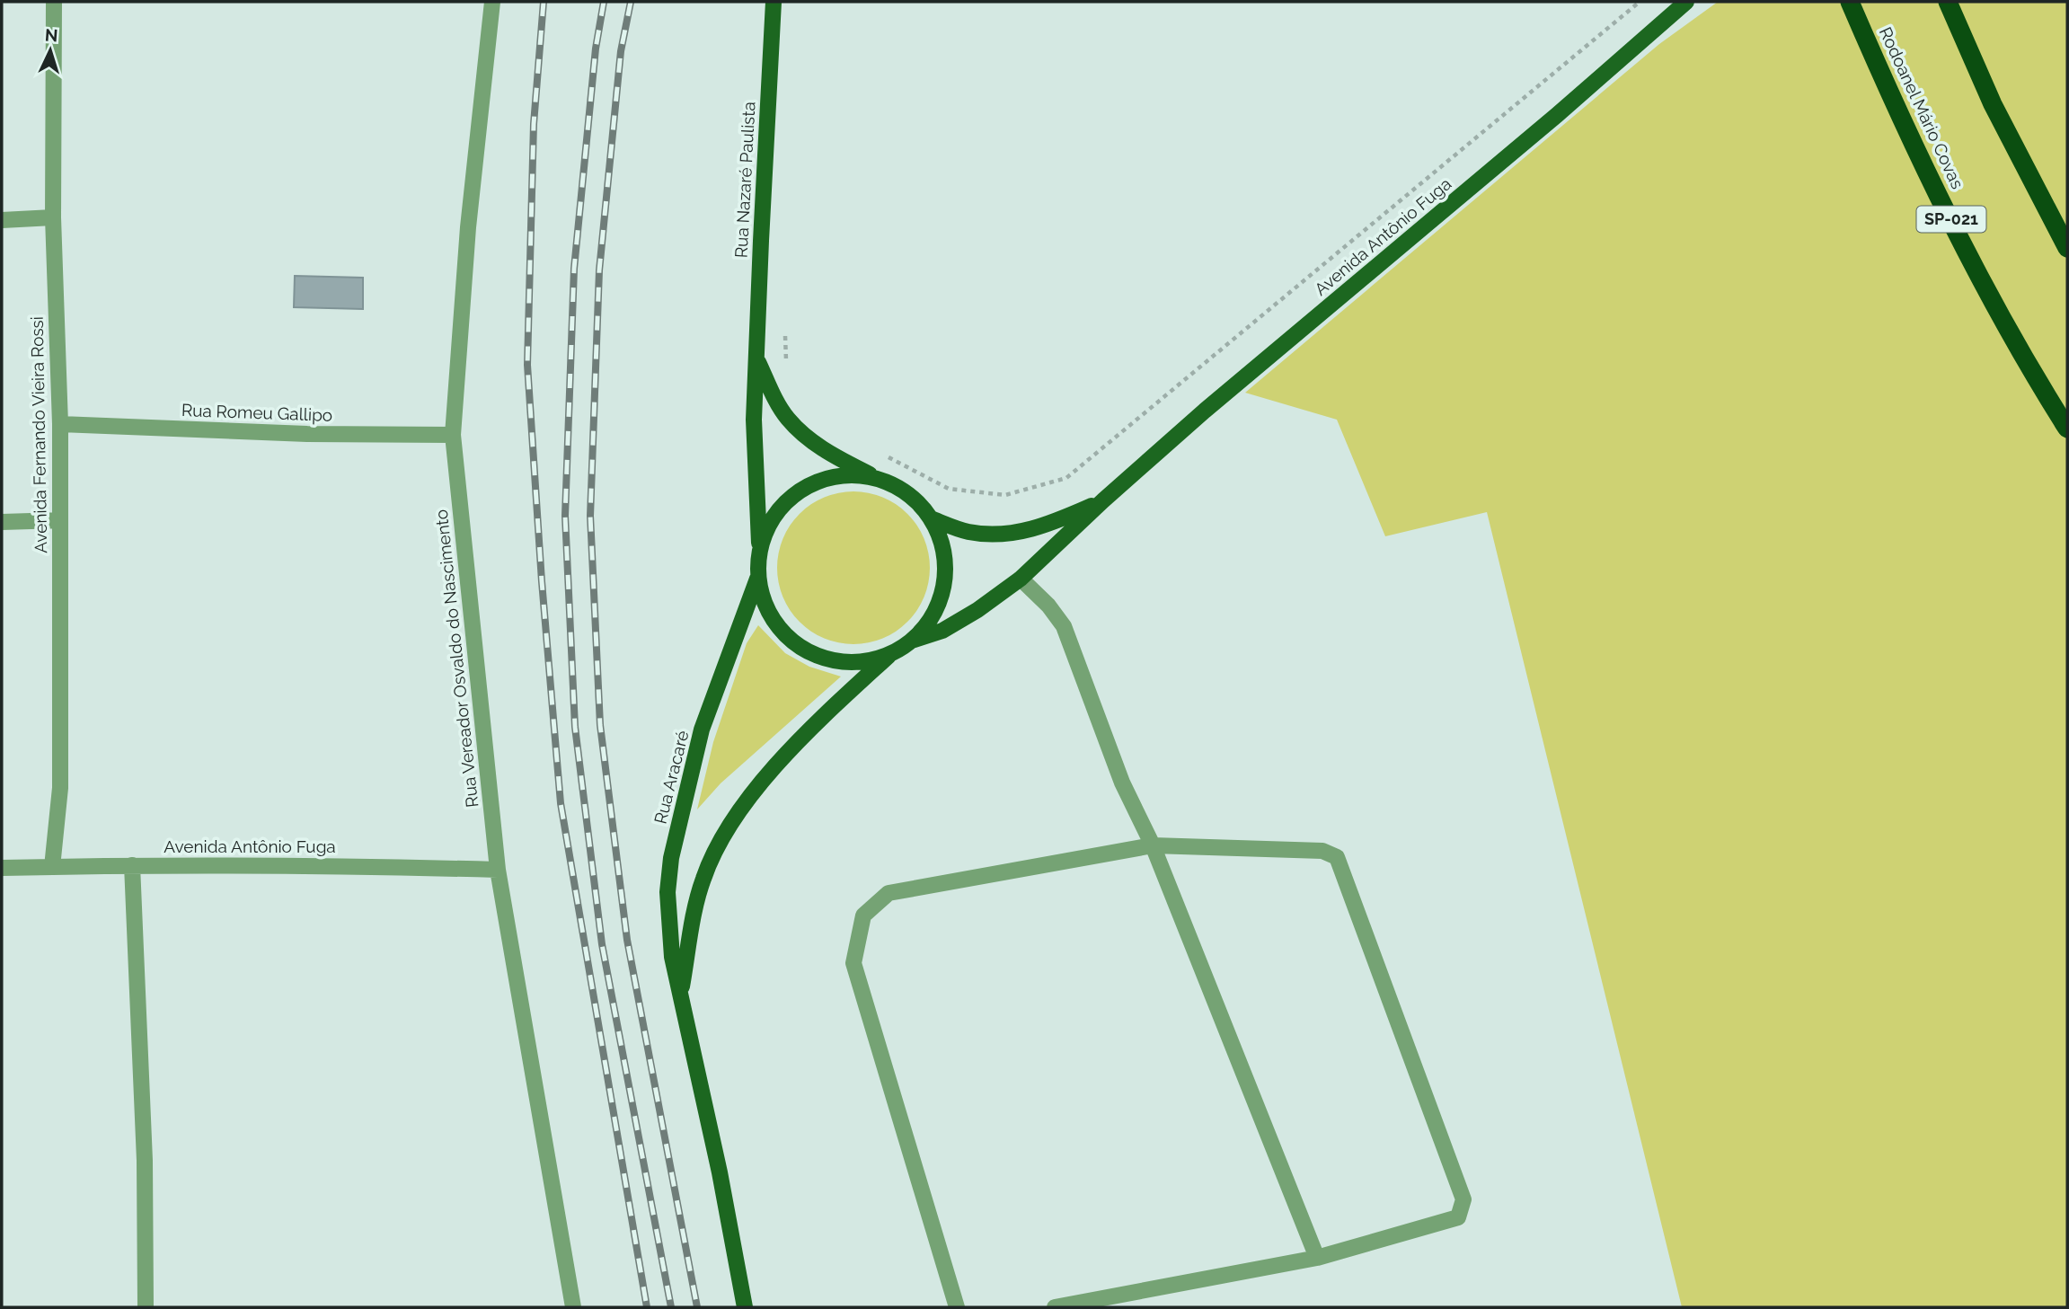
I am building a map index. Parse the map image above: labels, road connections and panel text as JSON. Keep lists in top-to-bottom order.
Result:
{
  "streets": {
    "highway": ["Rodoanel Mário Covas", "SP-021"],
    "main road": ["Rua Nazaré Paulista", "Avenida Antônio Fuga", "Rua Aracaré"],
    "street": ["Rua Romeu Gallipo", "Avenida Fernando Vieira Rossi", "Rua Vereador Osvaldo do Nascimento"]
  },
  "crossings": [
    ["Rua Nazaré Paulista", "Avenida Antônio Fuga"],
    ["Rua Nazaré Paulista", "Rua Aracaré"],
    ["Avenida Antônio Fuga", "Avenida Fernando Vieira Rossi"],
    ["Avenida Antônio Fuga", "Rua Vereador Osvaldo do Nascimento"],
    ["Avenida Antônio Fuga", "Rua Aracaré"],
    ["Rua Romeu Gallipo", "Avenida Fernando Vieira Rossi"],
    ["Rua Romeu Gallipo", "Rua Vereador Osvaldo do Nascimento"]
  ],
  "north": "top"
}
